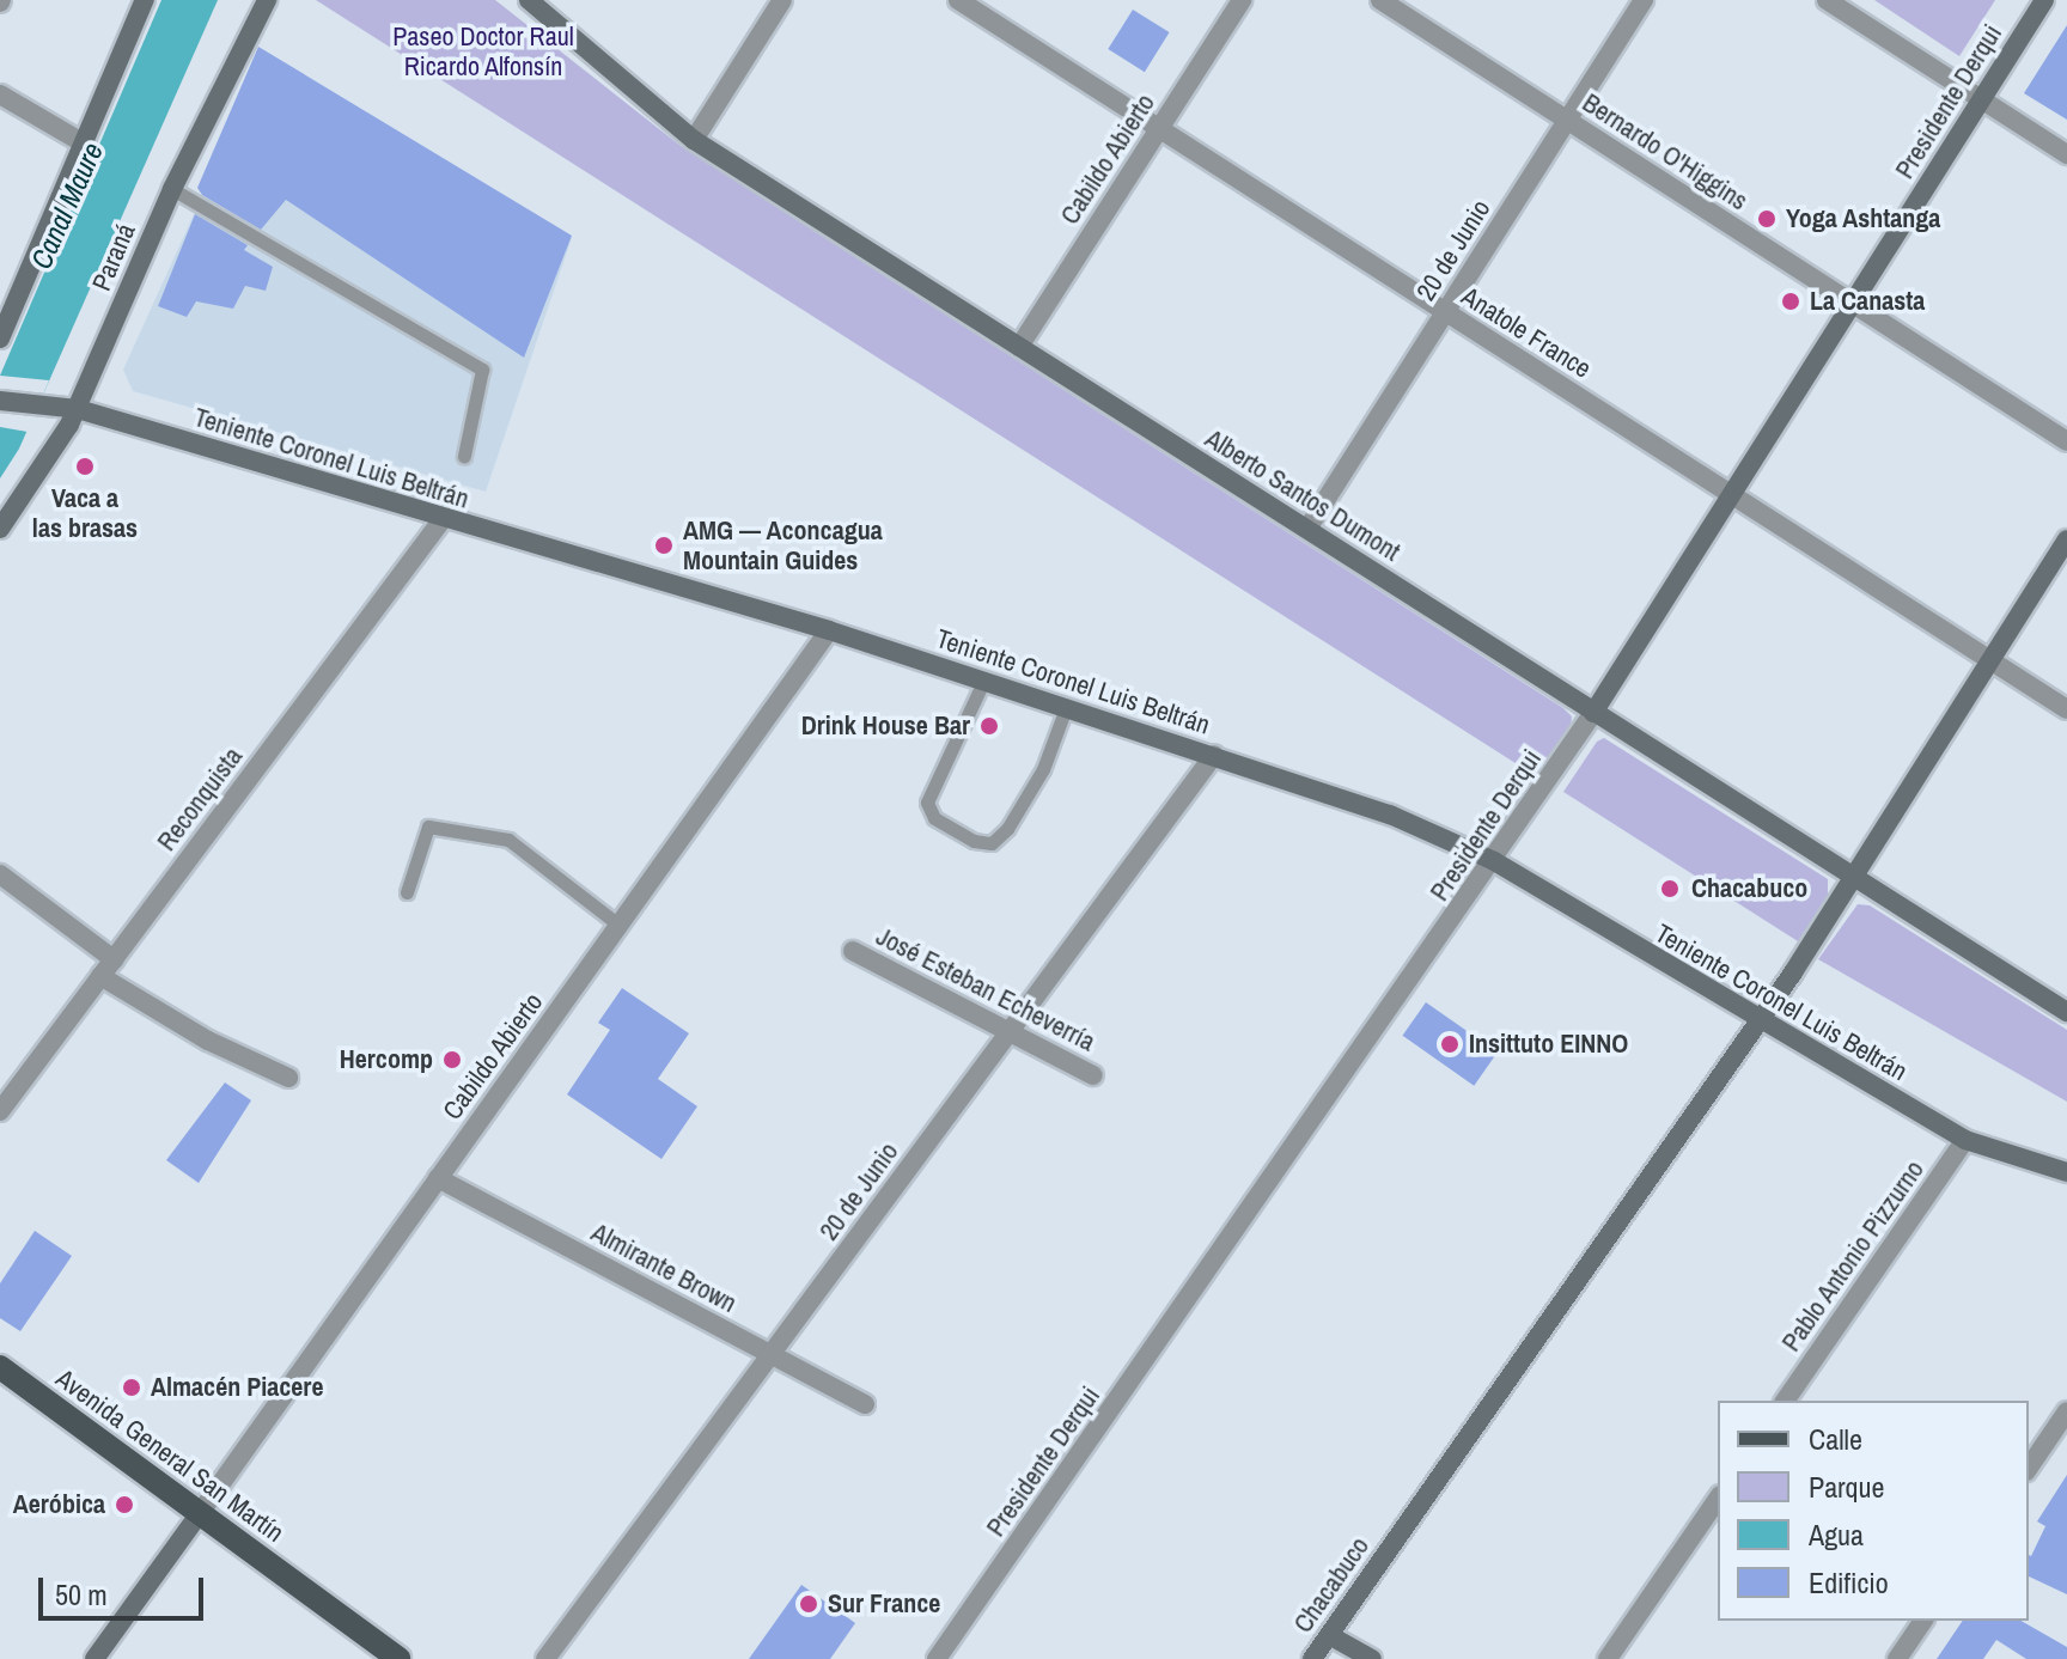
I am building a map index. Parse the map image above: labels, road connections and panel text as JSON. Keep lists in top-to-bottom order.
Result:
{
  "streets": {
    "main road": ["Avenida General San Martín"],
    "street": [
      "Presidente Derqui",
      "Bernardo O'Higgins",
      "Cabildo Abierto",
      "20 de Junio",
      "Paraná",
      "Anatole France",
      "Teniente Coronel Luis Beltrán",
      "Alberto Santos Dumont",
      "Reconquista",
      "José Esteban Echeverría",
      "Pablo Antonio Pizzurno",
      "Almirante Brown",
      "Chacabuco"
    ]
  },
  "crossings": [
    ["Presidente Derqui", "Bernardo O'Higgins"],
    ["Presidente Derqui", "Anatole France"],
    ["Presidente Derqui", "Teniente Coronel Luis Beltrán"],
    ["Presidente Derqui", "Alberto Santos Dumont"],
    ["Bernardo O'Higgins", "20 de Junio"],
    ["Cabildo Abierto", "Anatole France"],
    ["Cabildo Abierto", "Teniente Coronel Luis Beltrán"],
    ["Cabildo Abierto", "Alberto Santos Dumont"],
    ["Cabildo Abierto", "Almirante Brown"],
    ["Cabildo Abierto", "Avenida General San Martín"],
    ["20 de Junio", "Anatole France"],
    ["20 de Junio", "Teniente Coronel Luis Beltrán"],
    ["20 de Junio", "Alberto Santos Dumont"],
    ["20 de Junio", "José Esteban Echeverría"],
    ["20 de Junio", "Almirante Brown"],
    ["Paraná", "Teniente Coronel Luis Beltrán"],
    ["Anatole France", "Chacabuco"],
    ["Teniente Coronel Luis Beltrán", "Reconquista"],
    ["Teniente Coronel Luis Beltrán", "Pablo Antonio Pizzurno"],
    ["Teniente Coronel Luis Beltrán", "Chacabuco"],
    ["Alberto Santos Dumont", "Chacabuco"]
  ],
  "water": ["Canal Maure"],
  "parks": ["Paseo Doctor Raul Ricardo Alfonsín"],
  "places": [
    "Yoga Ashtanga",
    "La Canasta",
    "Vaca a las brasas",
    "AMG — Aconcagua Mountain Guides",
    "Drink House Bar",
    "Chacabuco",
    "Insittuto EINNO",
    "Hercomp",
    "Almacén Piacere",
    "Aeróbica",
    "Sur France"
  ],
  "legend": [
    "Calle",
    "Parque",
    "Agua",
    "Edificio"
  ],
  "scale_bar": "50 m"
}
